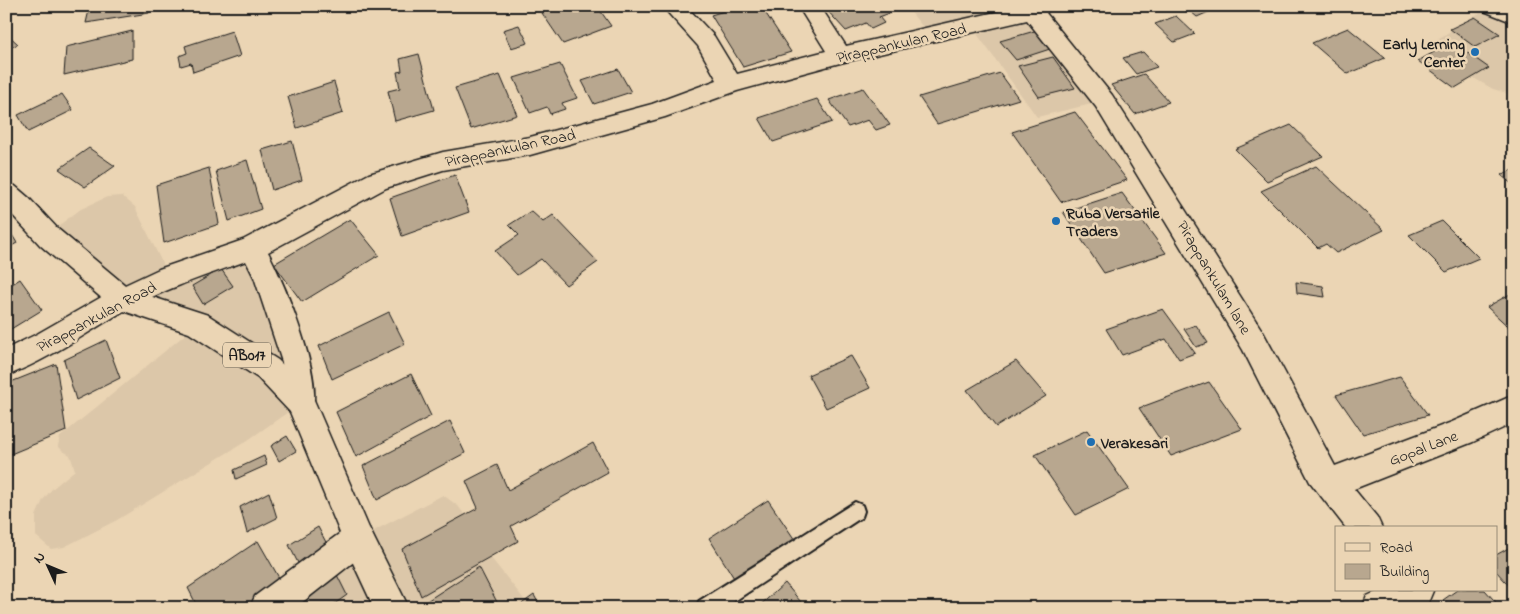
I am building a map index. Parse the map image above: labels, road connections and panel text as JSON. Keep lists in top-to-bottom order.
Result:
{
  "streets": {
    "street": [
      "Pirappankulan Road",
      "Pirappankulam lane",
      "AB017",
      "Gopal Lane"
    ]
  },
  "crossings": [
    ["Pirappankulan Road", "Pirappankulam lane"],
    ["Pirappankulan Road", "AB017"],
    ["Pirappankulam lane", "Gopal Lane"]
  ],
  "places": ["Early Lerning Center", "Ruba Versatile Traders", "Verakesari"],
  "legend": ["Road", "Building"],
  "north": "top left"
}
